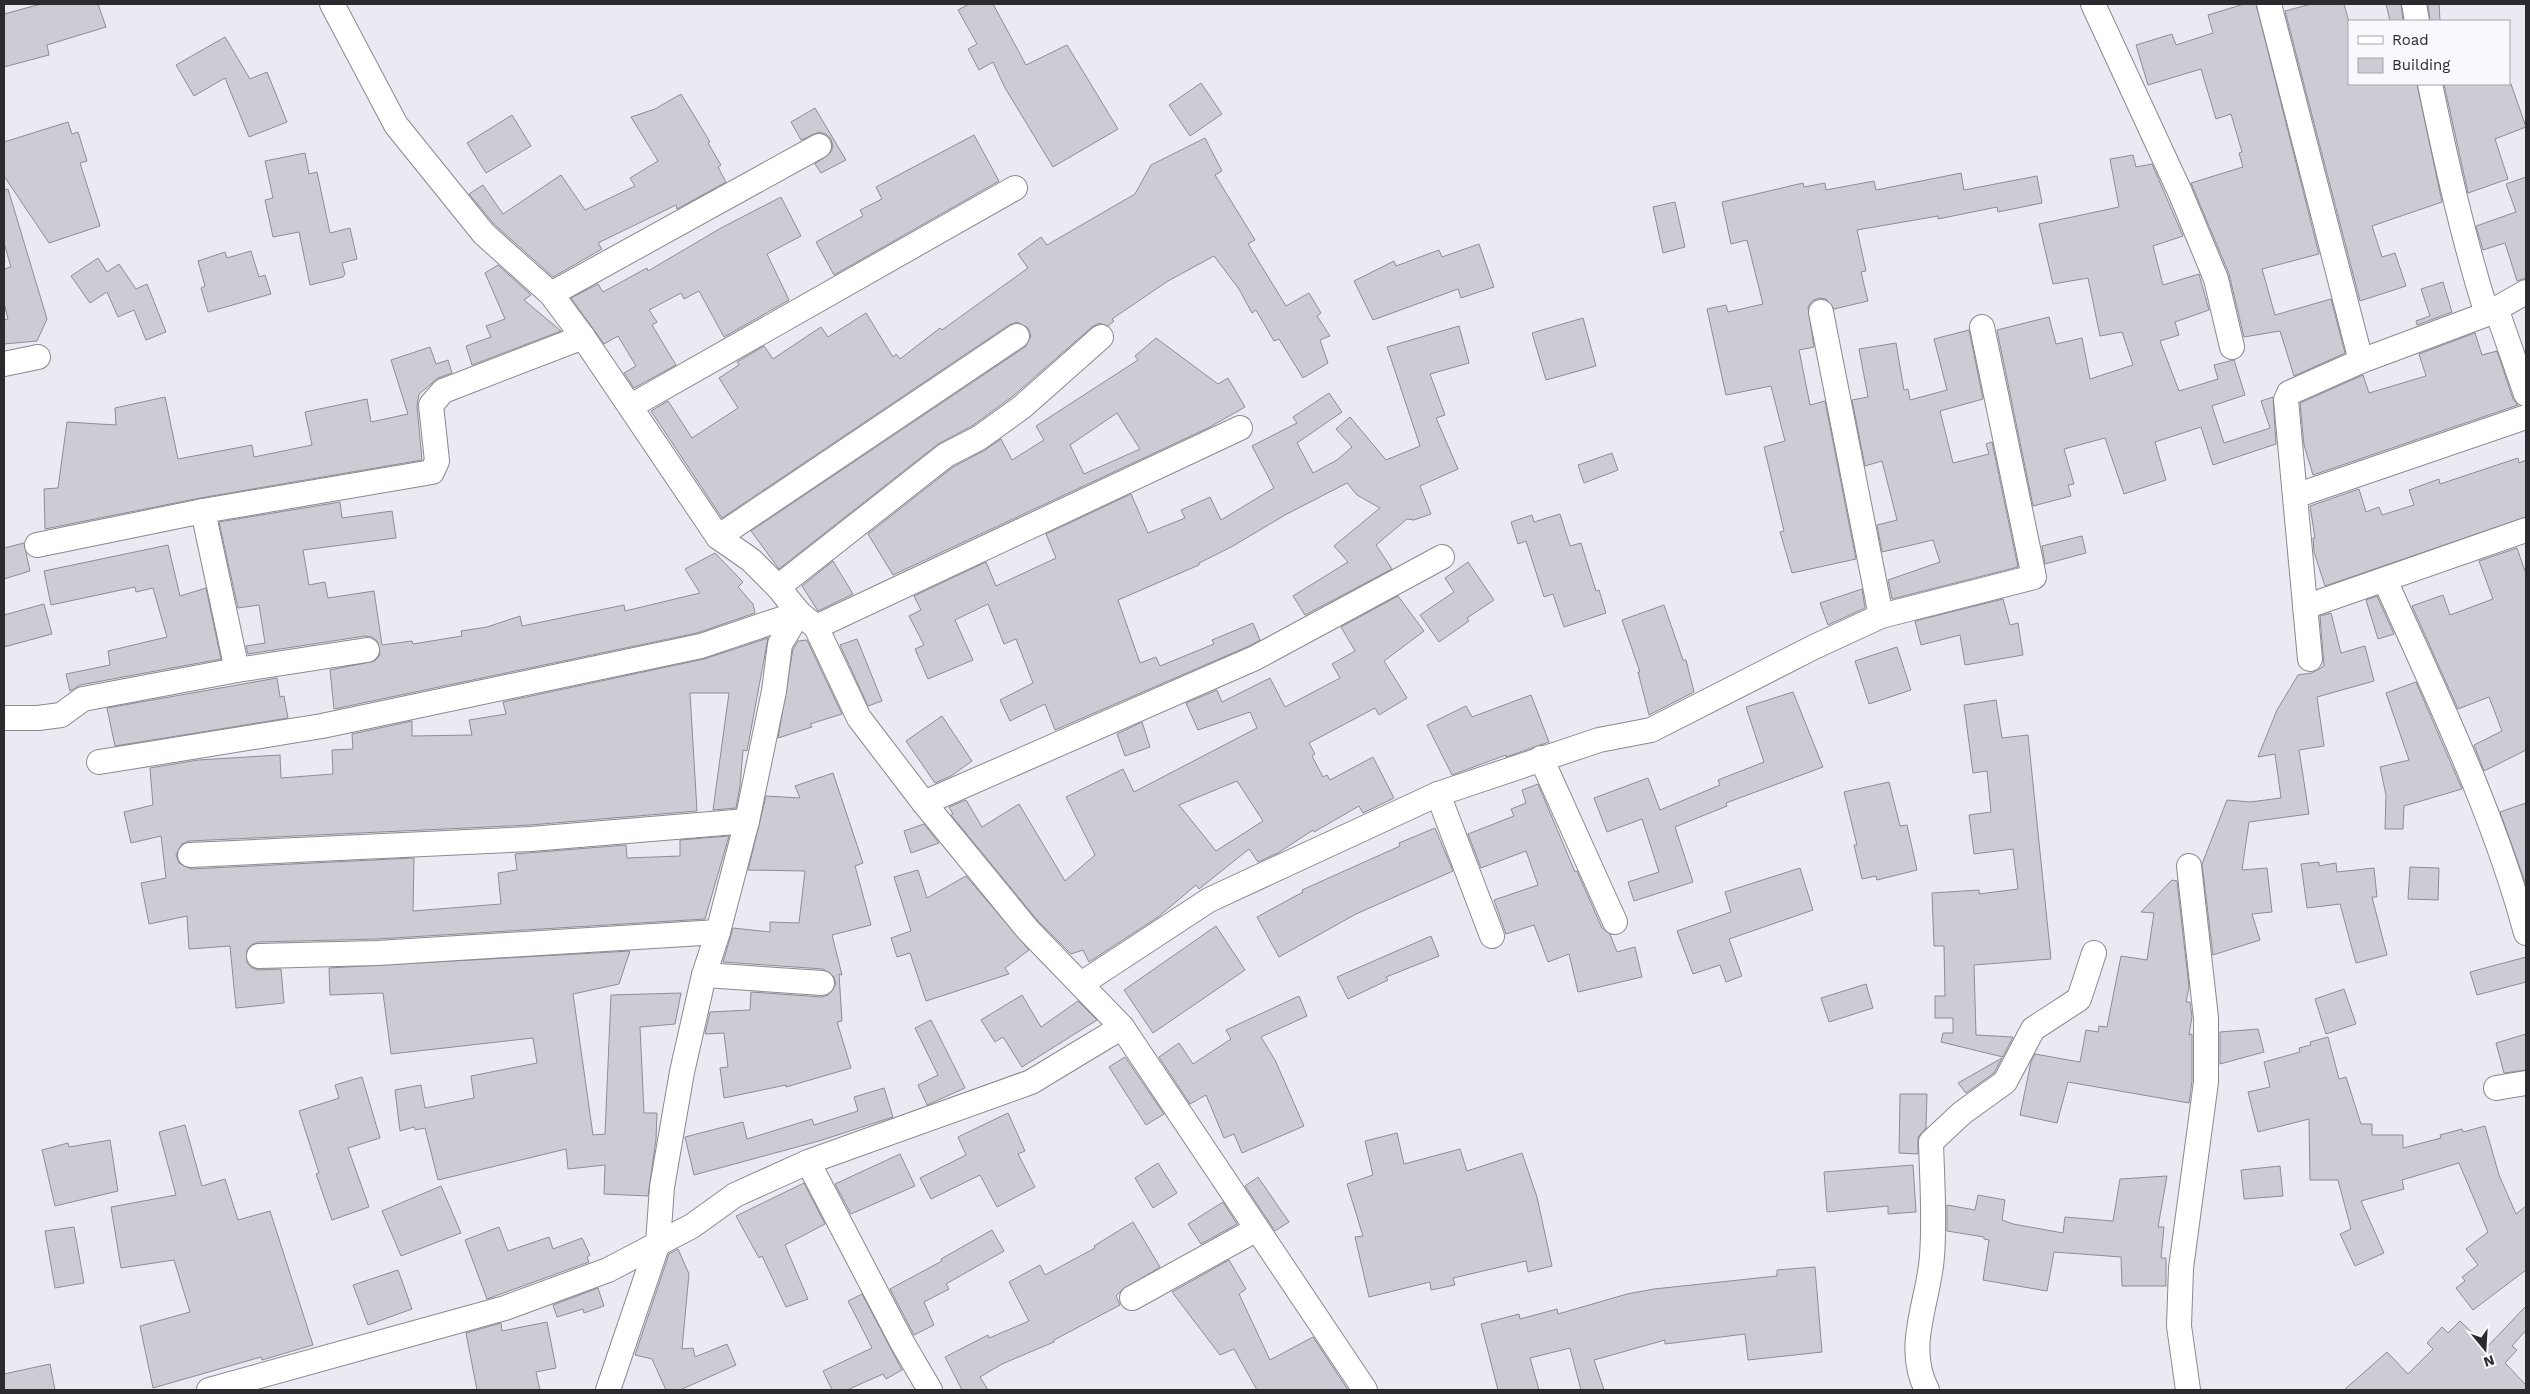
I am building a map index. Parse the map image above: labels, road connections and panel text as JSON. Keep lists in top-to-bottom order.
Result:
{
  "legend": ["Road", "Building"],
  "north": "bottom"
}
